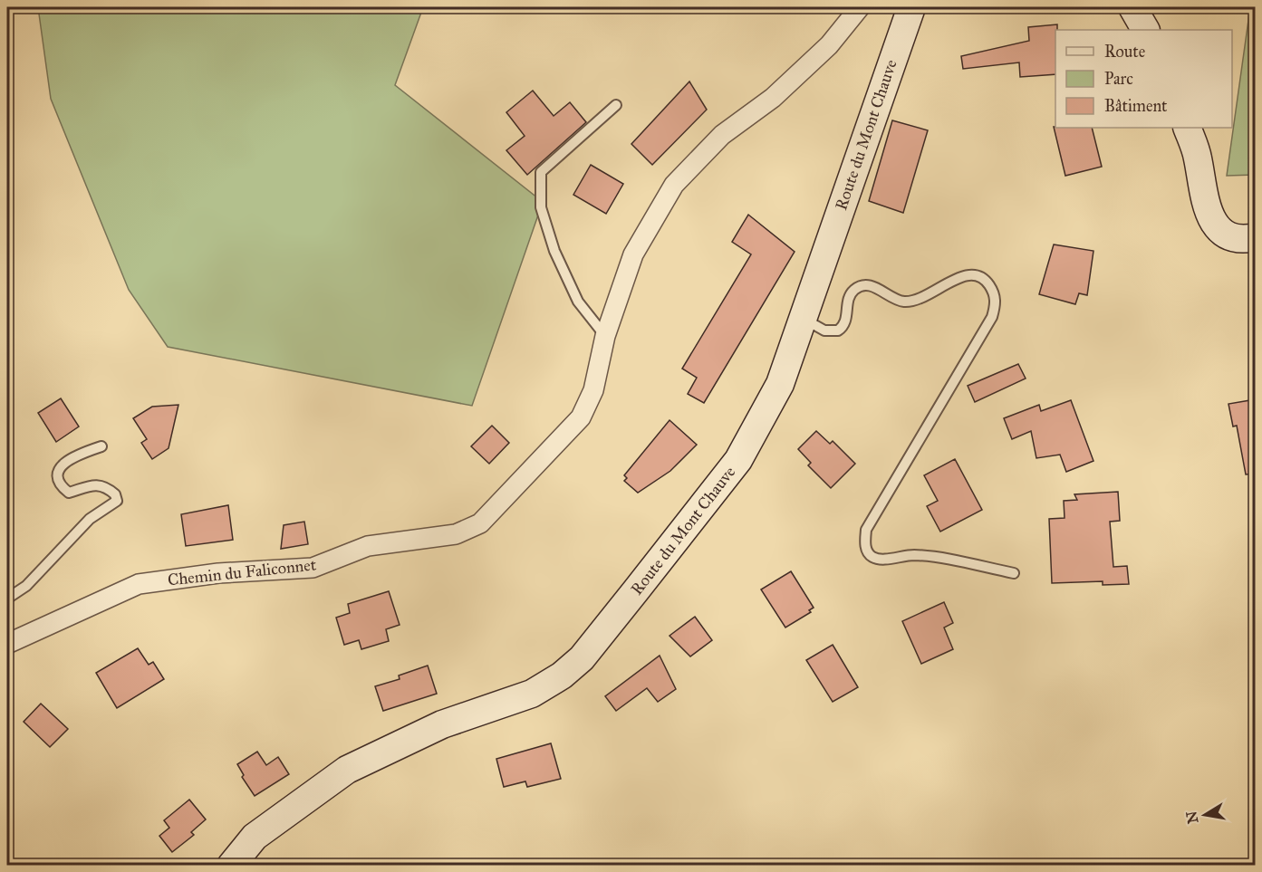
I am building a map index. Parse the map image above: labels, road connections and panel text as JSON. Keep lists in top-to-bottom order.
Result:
{
  "streets": {
    "street": ["Route du Mont Chauve", "Chemin du Faliconnet"]
  },
  "legend": ["Route", "Parc", "Bâtiment"],
  "north": "left"
}
